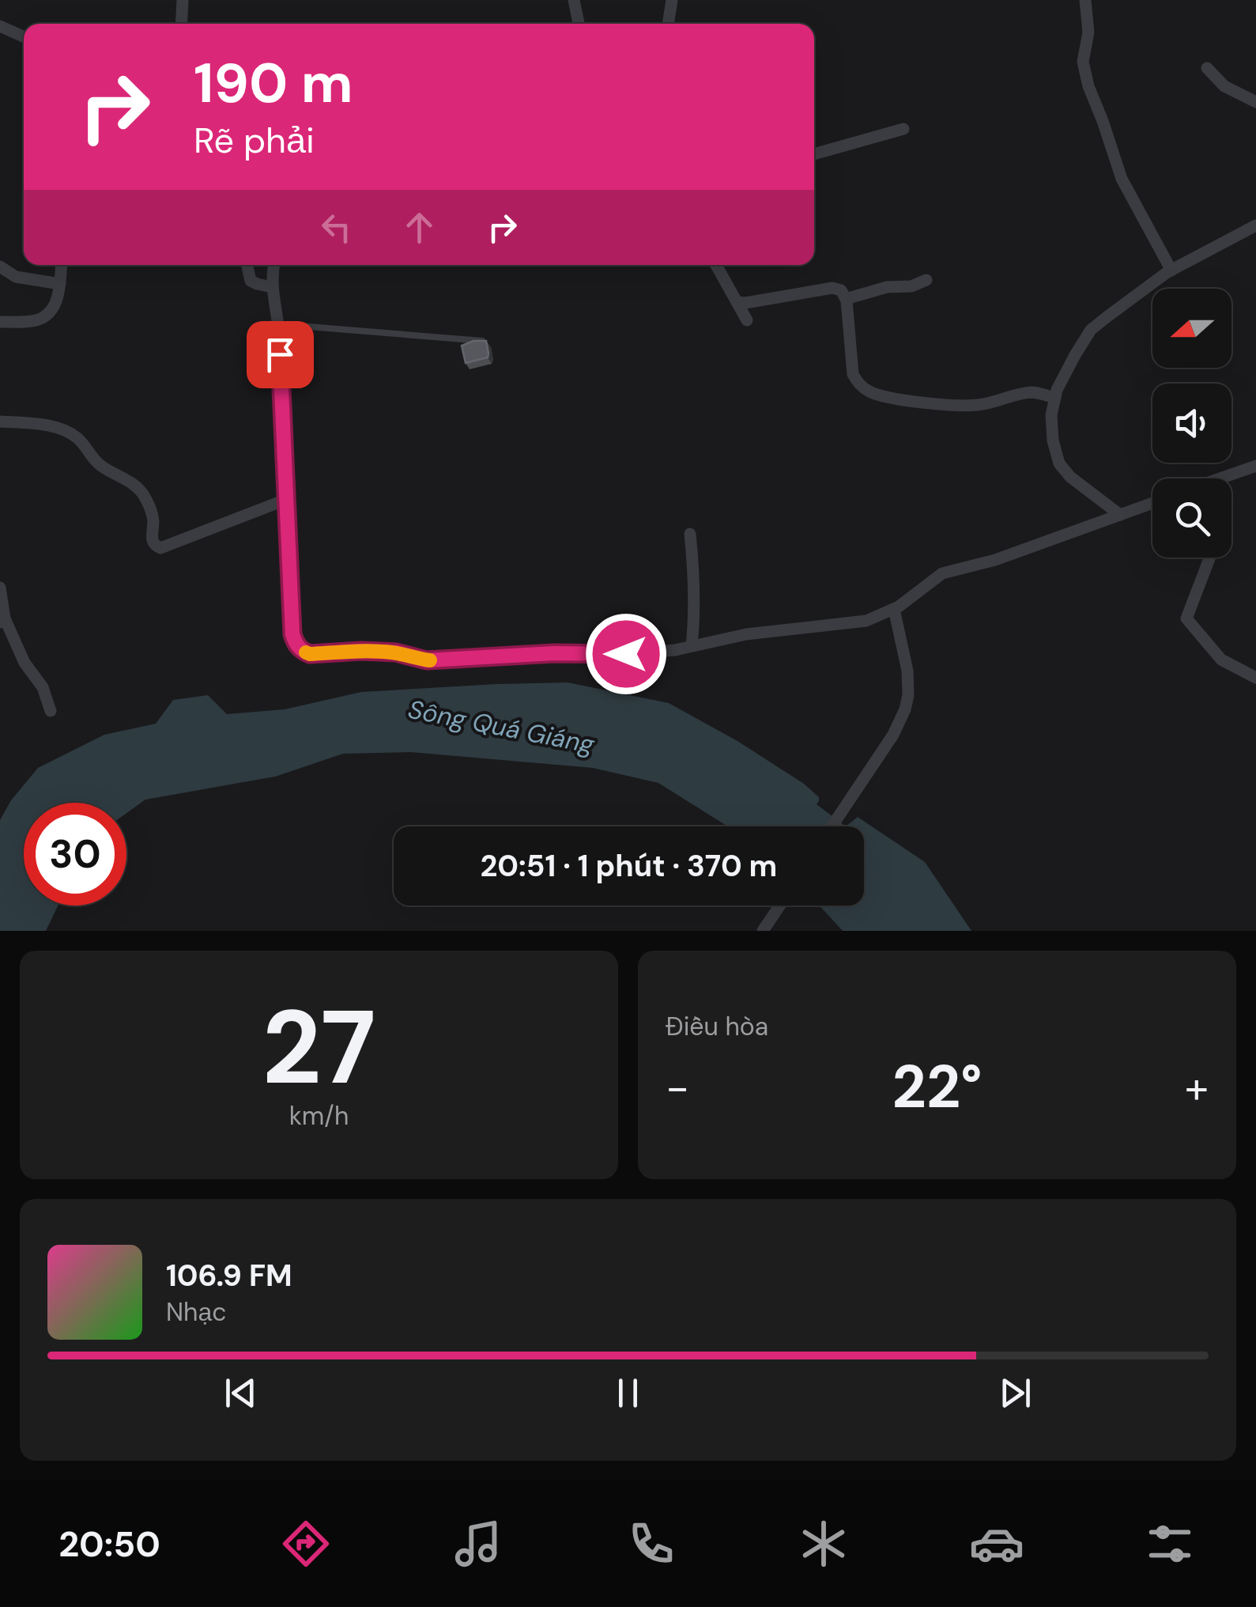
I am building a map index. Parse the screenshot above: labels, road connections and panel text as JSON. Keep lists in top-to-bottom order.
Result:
{
  "water": ["Sông Quá Giáng"],
  "north": "left",
  "page": {
    "turn": ["190 m", "Rẽ phải"],
    "limit": "30",
    "trip": "20:51 · 1 phút · 370 m",
    "tile": [
      ["27", "km/h"],
      "Điều hòa"
    ],
    "heat": ["−", "22°", "+"],
    "song": ["106.9 FM", "Nhạc"],
    "tabs": "20:50"
  }
}
